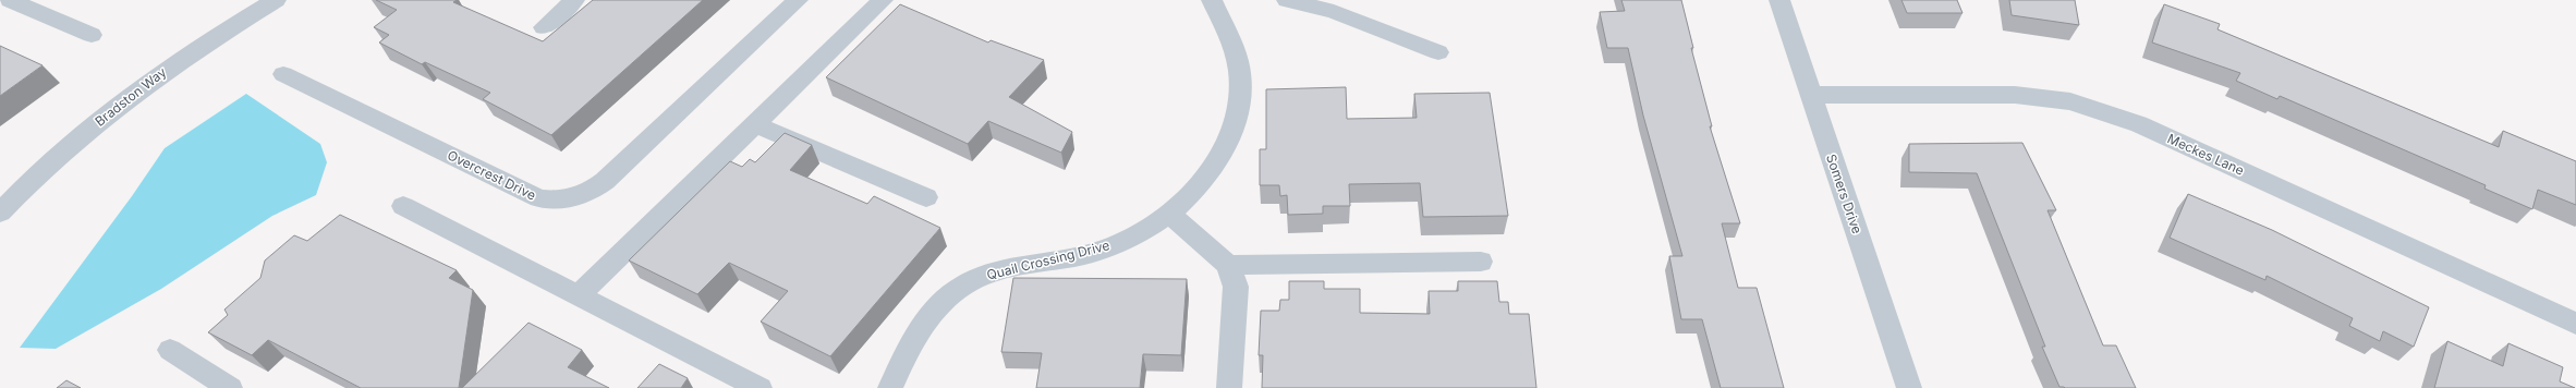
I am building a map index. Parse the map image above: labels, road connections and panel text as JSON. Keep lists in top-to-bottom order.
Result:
{
  "streets": {
    "street": [
      "Bradston Way",
      "Meckes Lane",
      "Overcrest Drive",
      "Somers Drive",
      "Quail Crossing Drive"
    ]
  },
  "crossings": [
    ["Meckes Lane", "Somers Drive"]
  ]
}
